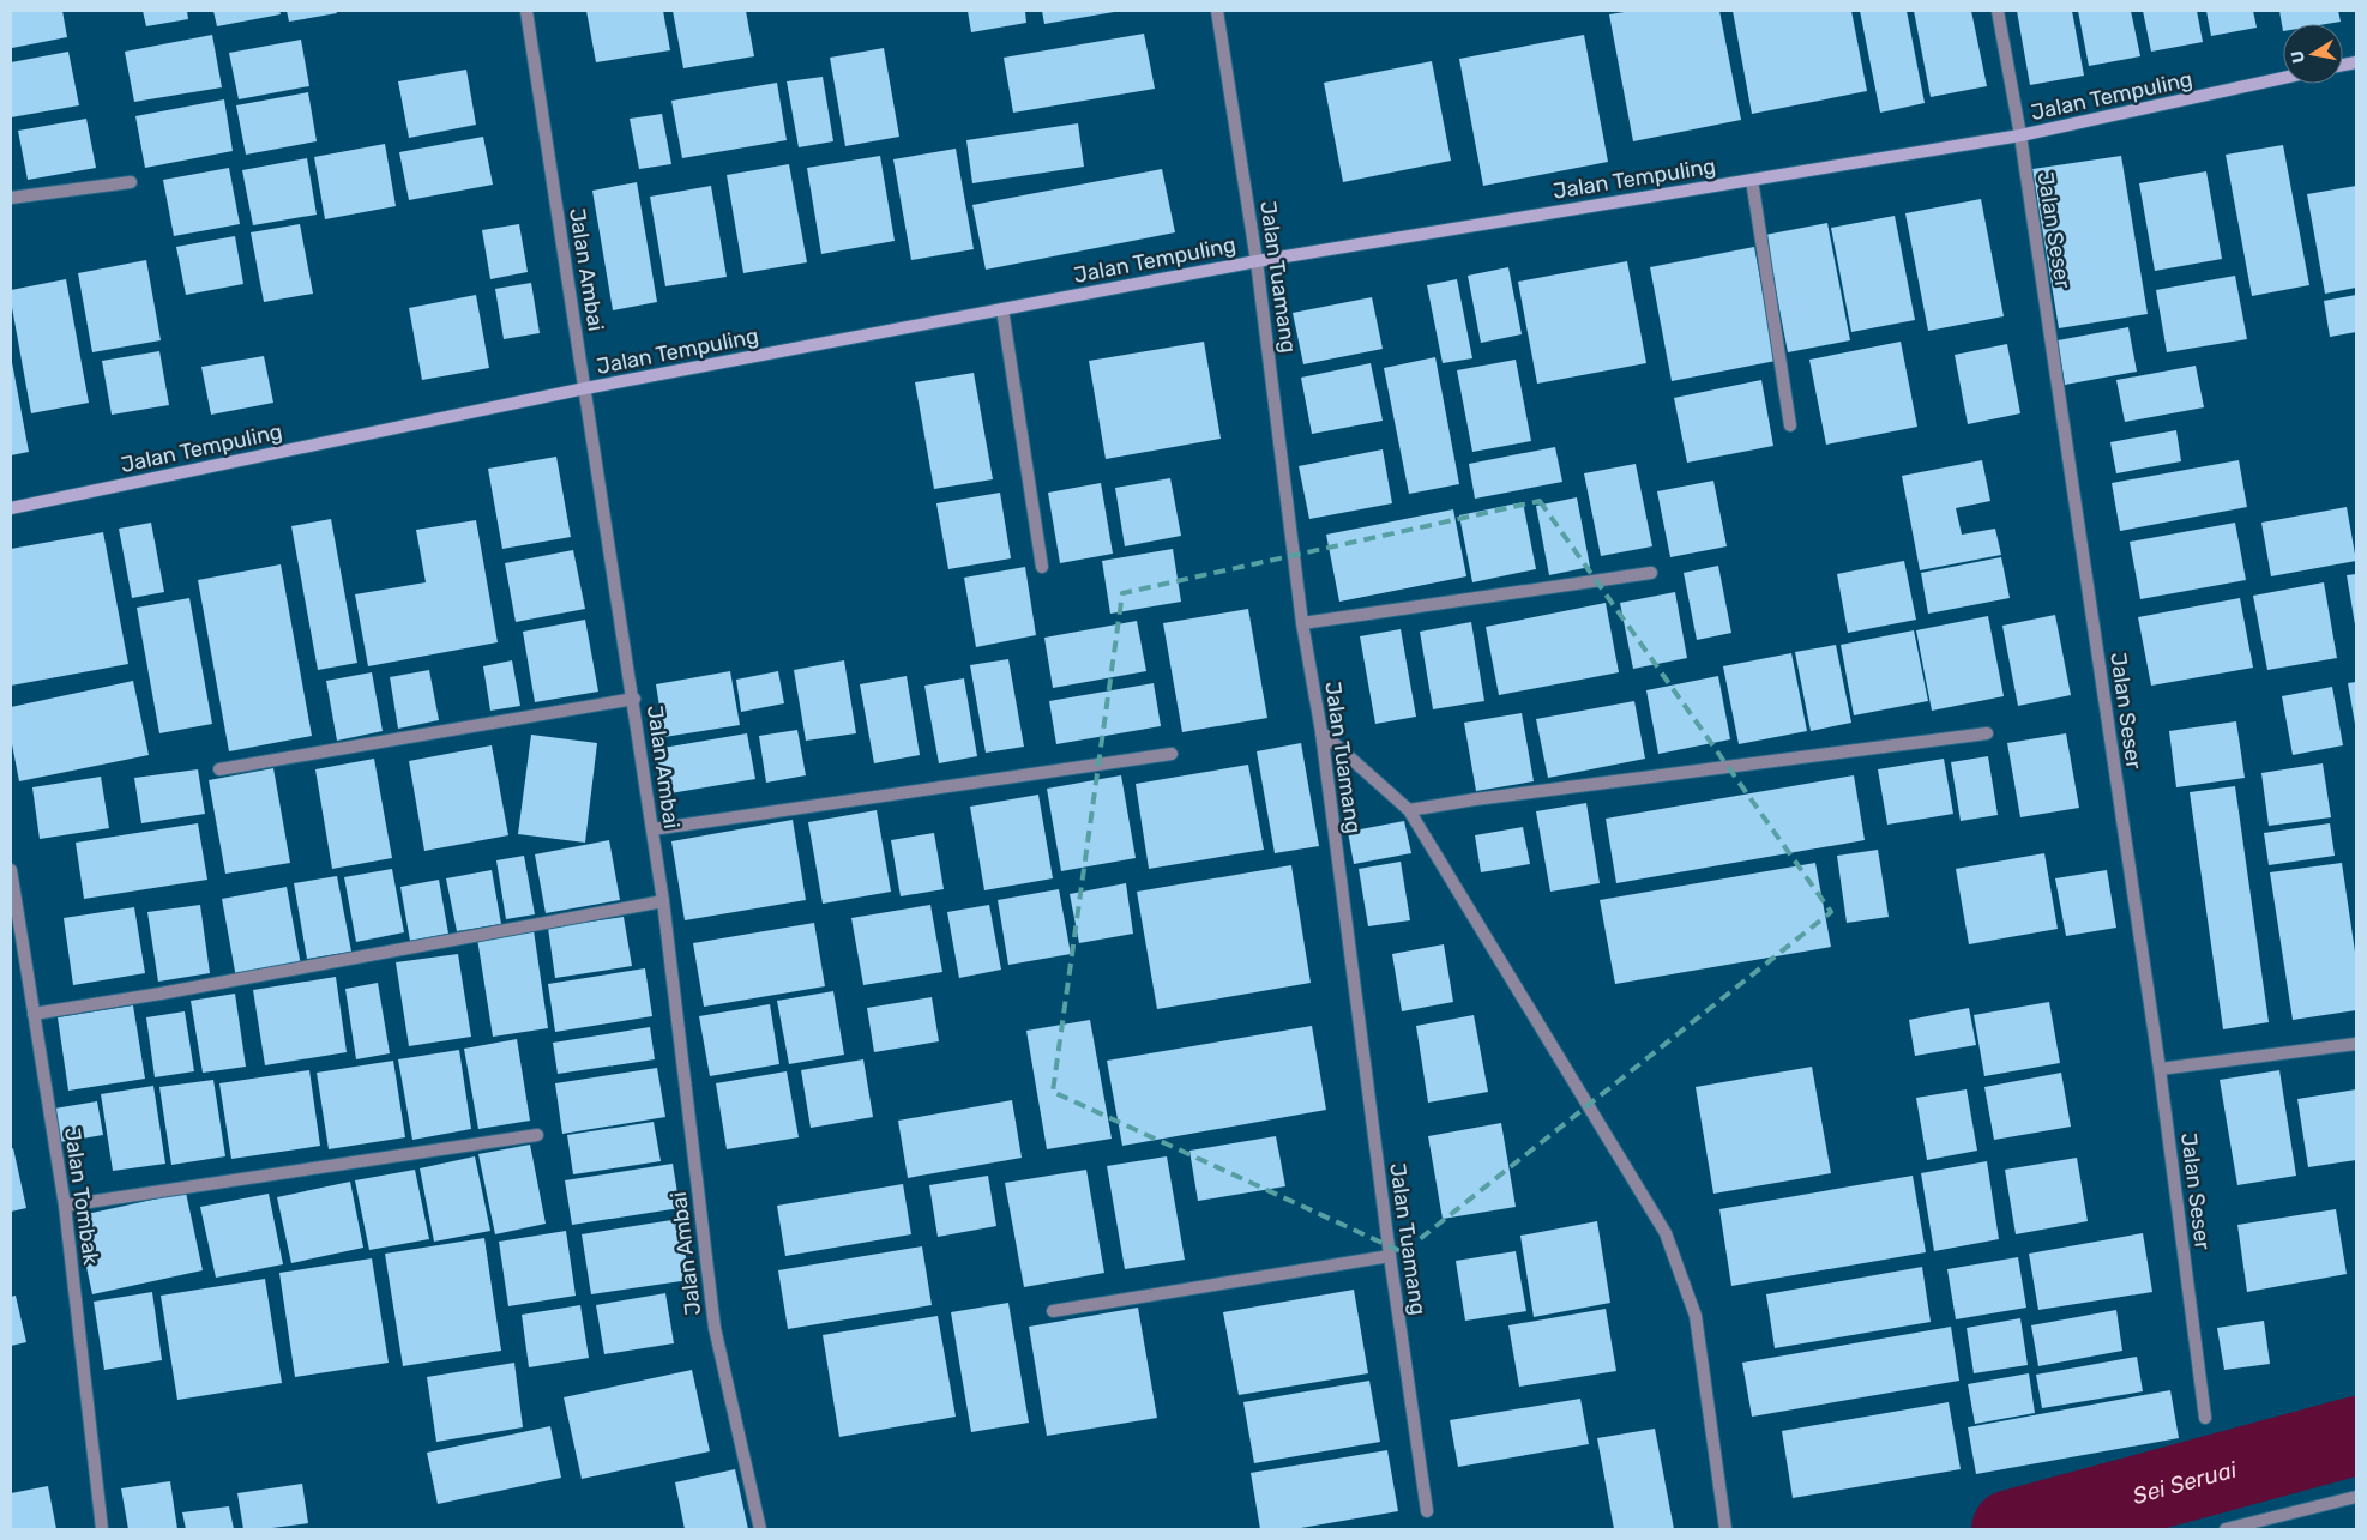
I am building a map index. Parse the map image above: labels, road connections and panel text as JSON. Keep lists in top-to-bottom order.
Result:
{
  "streets": {
    "street": [
      "Jalan Tempuling",
      "Jalan Seser",
      "Jalan Ambai",
      "Jalan Tuamang",
      "Jalan Tombak"
    ]
  },
  "crossings": [
    ["Jalan Tempuling", "Jalan Seser"],
    ["Jalan Tempuling", "Jalan Ambai"],
    ["Jalan Tempuling", "Jalan Tuamang"]
  ],
  "water": ["Sei Seruai"],
  "north": "left"
}
